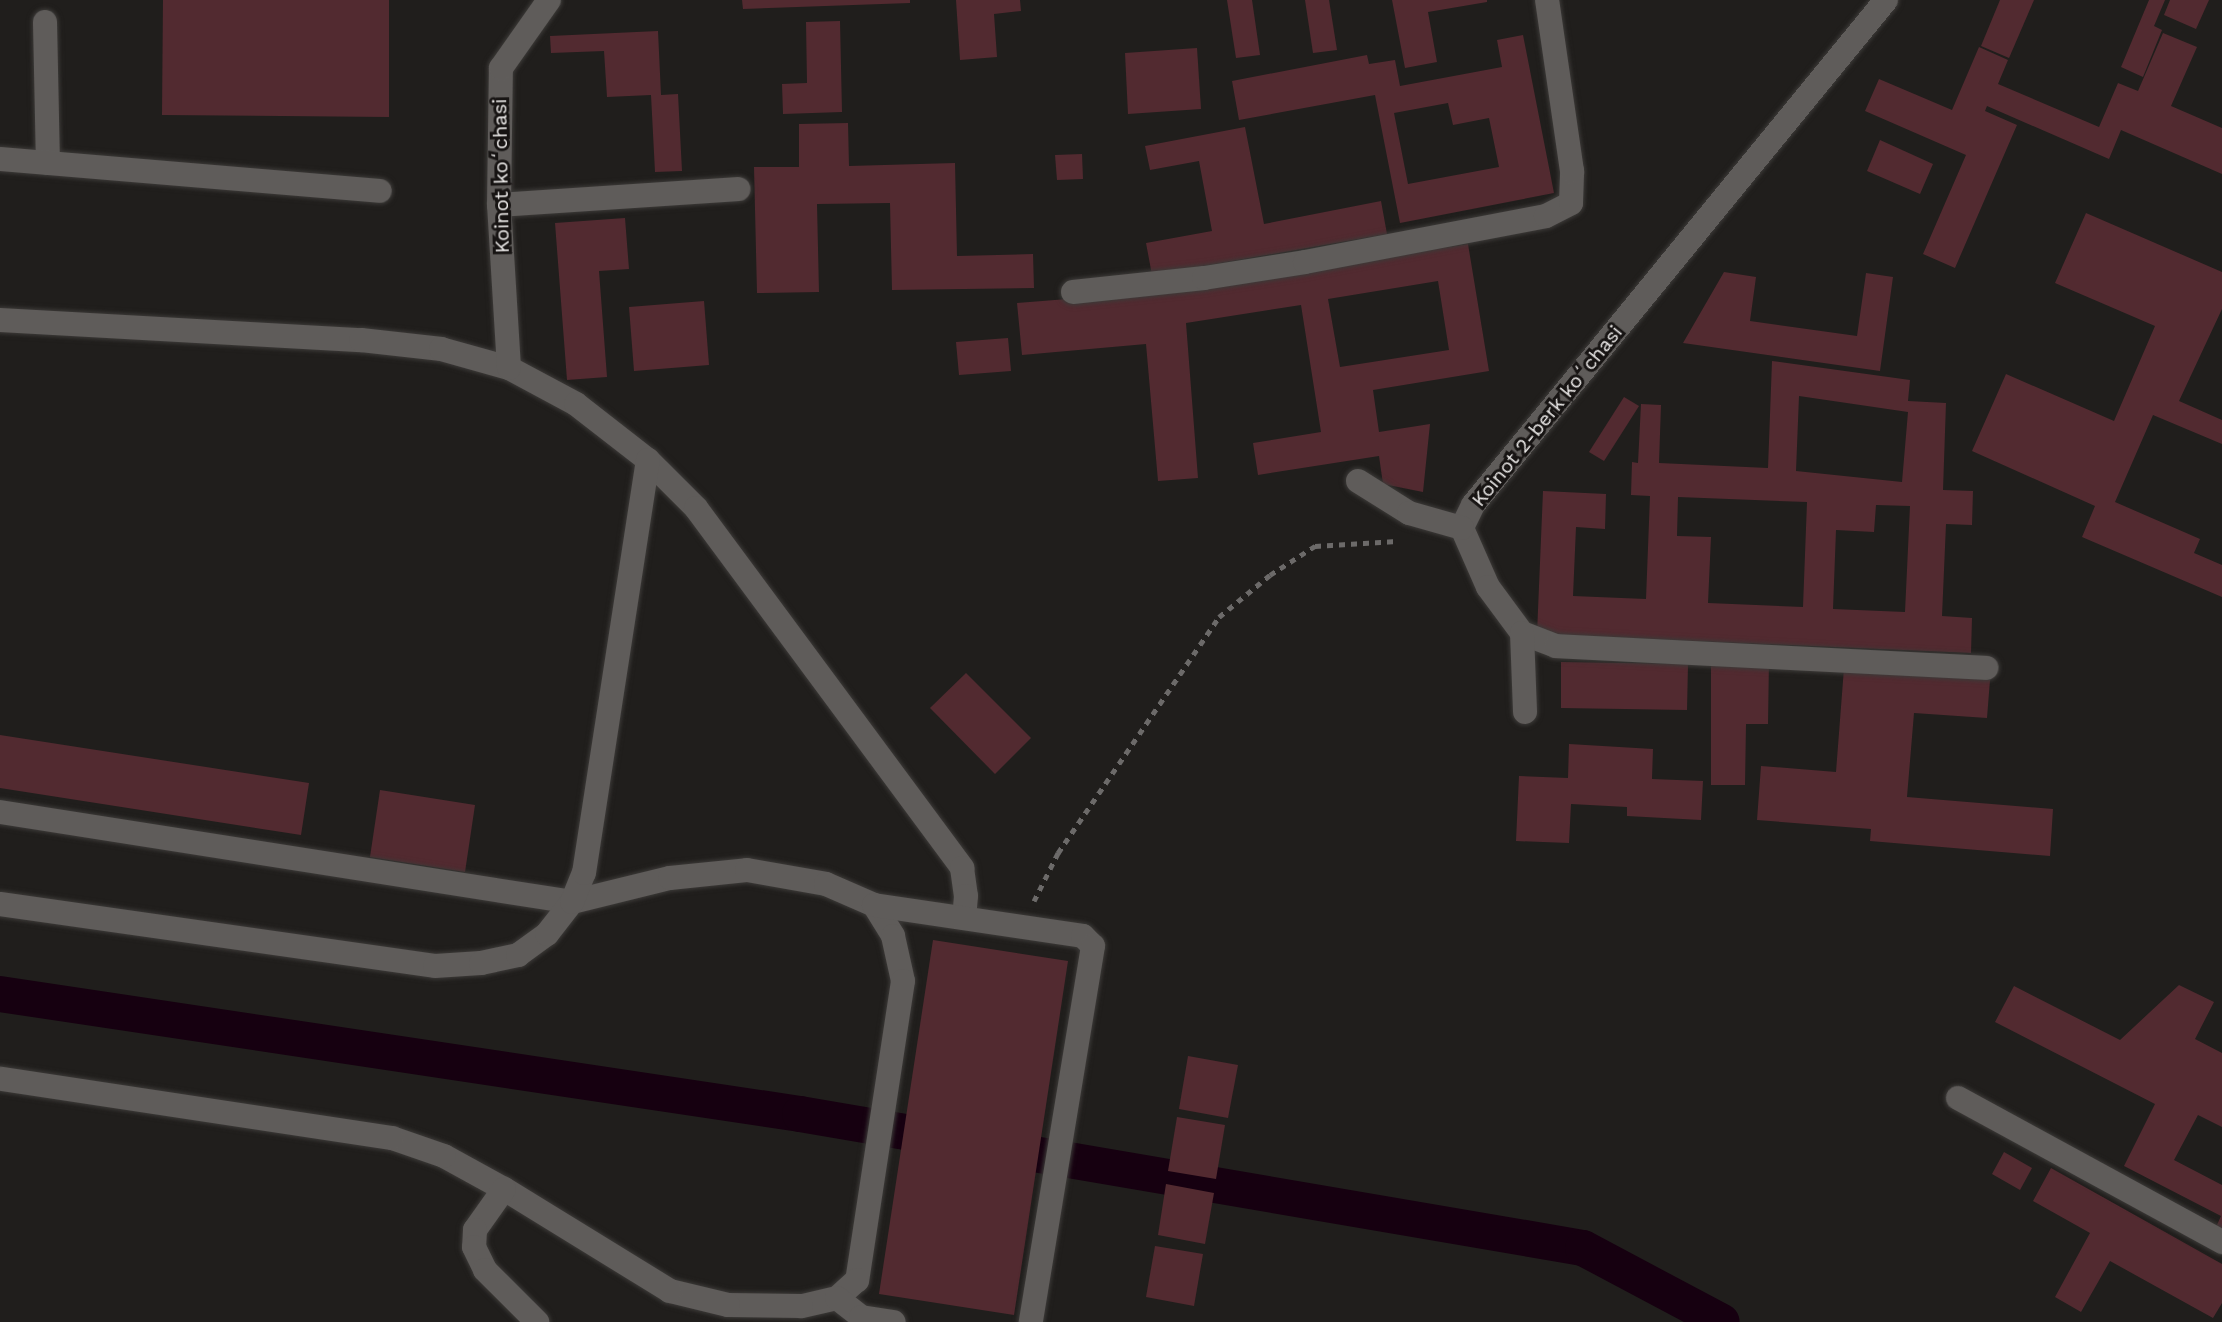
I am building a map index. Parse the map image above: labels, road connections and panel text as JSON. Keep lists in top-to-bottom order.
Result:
{
  "streets": {
    "street": ["Koinot koʻchasi", "Koinot 2-berk koʻchasi"]
  }
}
